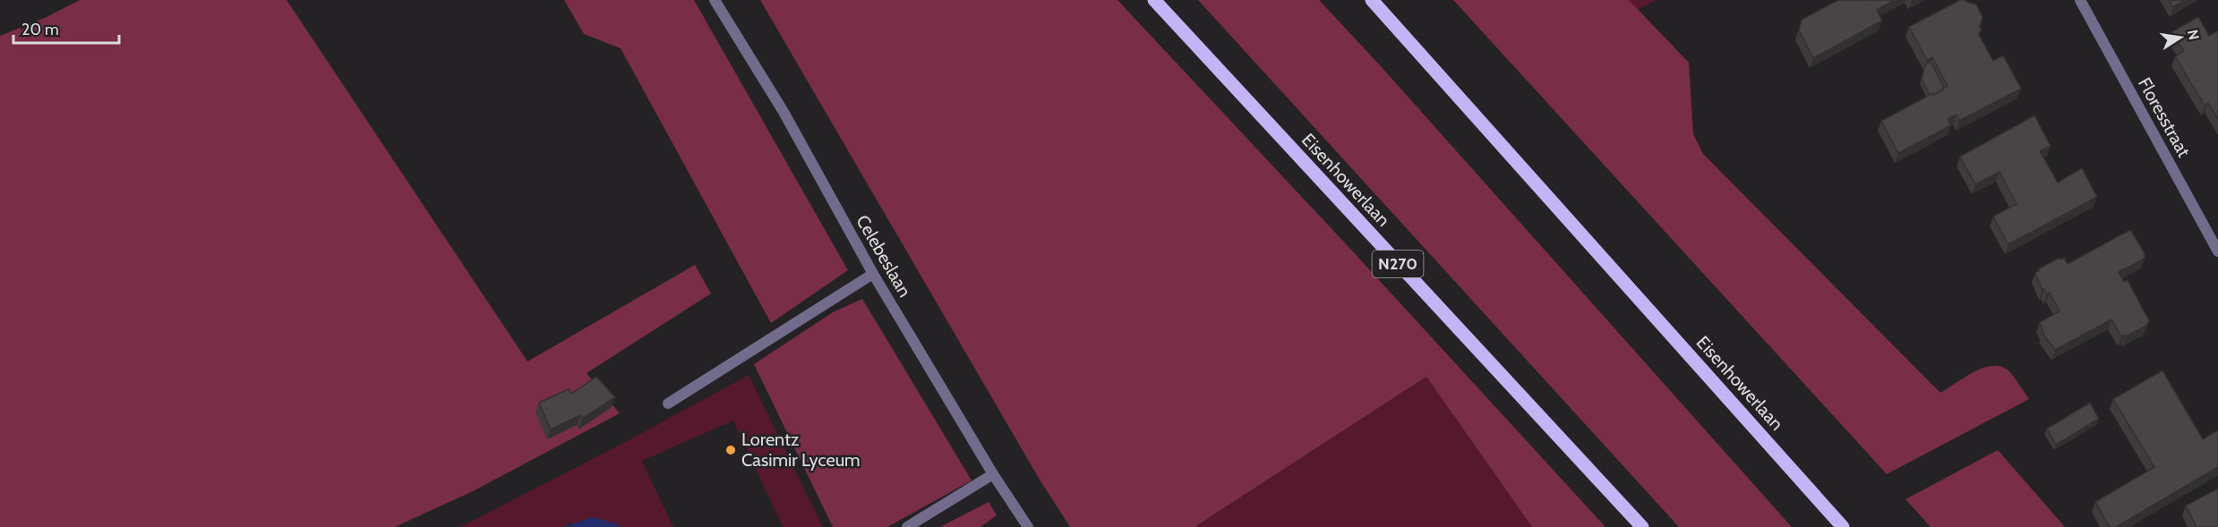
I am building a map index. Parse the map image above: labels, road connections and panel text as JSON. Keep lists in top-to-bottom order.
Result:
{
  "streets": {
    "main road": ["Eisenhowerlaan", "N270"],
    "street": ["Floresstraat", "Celebeslaan"]
  },
  "places": ["Lorentz Casimir Lyceum"],
  "scale_bar": "20 m",
  "north": "right"
}
